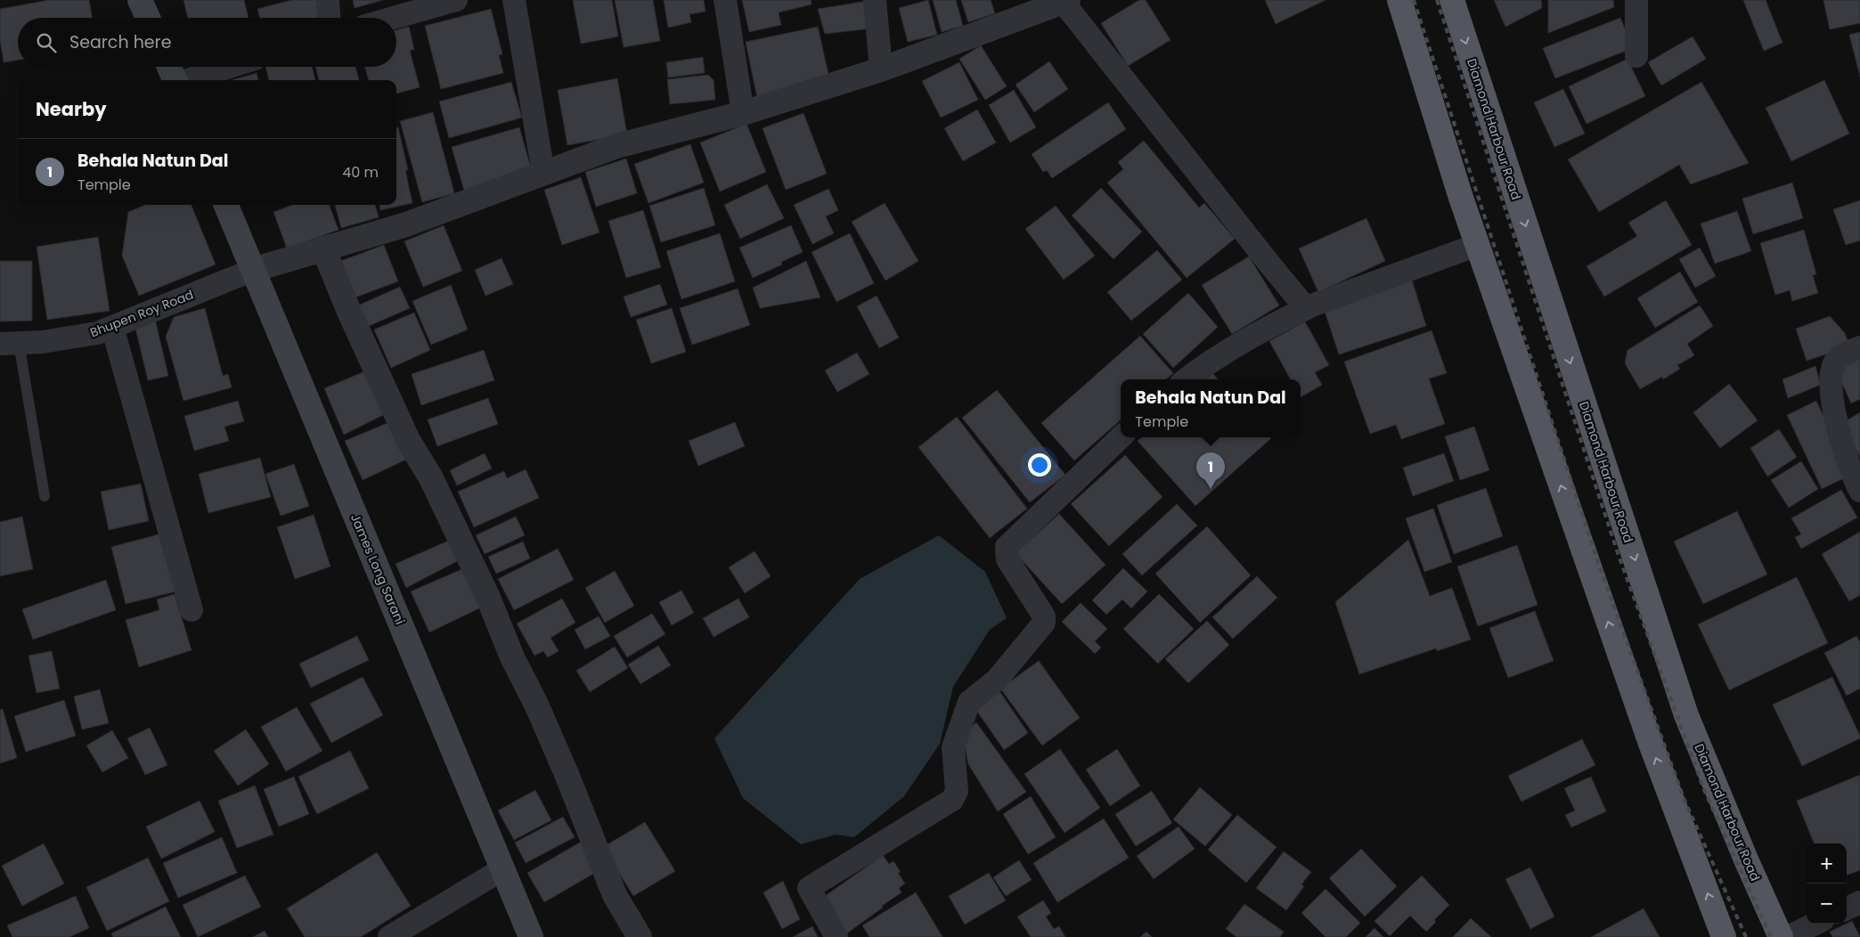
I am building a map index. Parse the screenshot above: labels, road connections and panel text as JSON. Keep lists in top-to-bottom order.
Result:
{
  "streets": {
    "highway": ["Diamond Harbour Road"],
    "main road": ["James Long Sarani"],
    "street": ["Bhupen Roy Road"]
  },
  "crossings": [
    ["Bhupen Roy Road", "James Long Sarani"]
  ],
  "page": {
    "search": "Search here",
    "heading": "Nearby",
    "list": [
      {
        "mark": "1",
        "name": "Behala Natun Dal",
        "note": "Temple",
        "value": "40 m"
      }
    ],
    "popup": ["Behala Natun Dal", "Temple"],
    "pins": "1",
    "map_buttons": ["+", "−"]
  }
}
